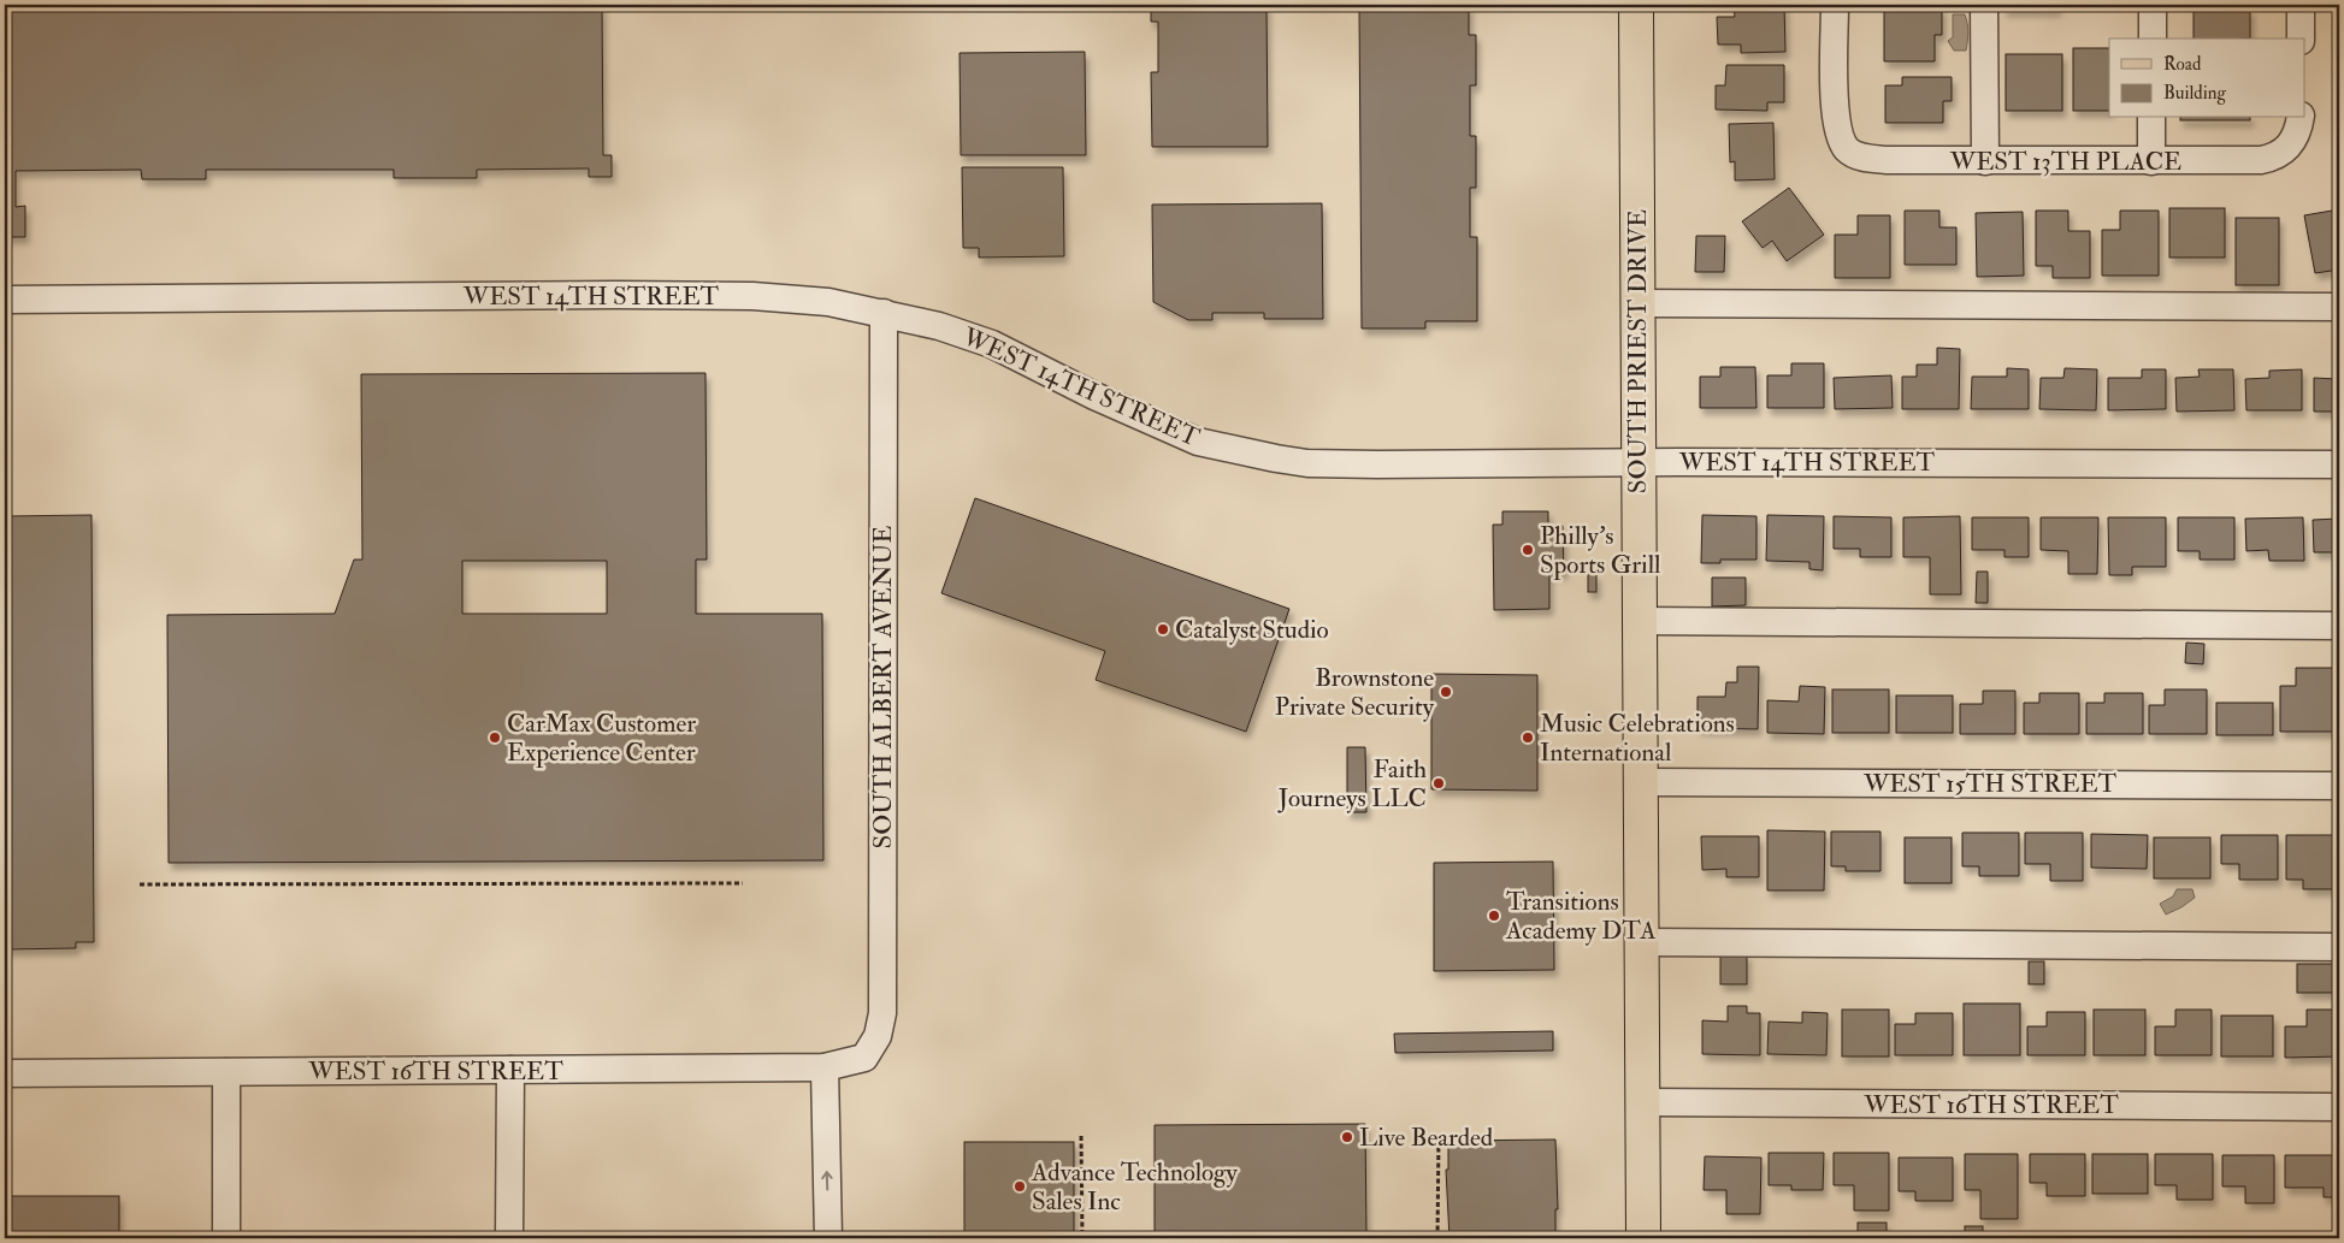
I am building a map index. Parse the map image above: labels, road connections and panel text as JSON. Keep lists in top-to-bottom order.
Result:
{
  "streets": {
    "main road": ["SOUTH PRIEST DRIVE"],
    "street": [
      "WEST 13TH PLACE",
      "WEST 14TH STREET",
      "SOUTH ALBERT AVENUE",
      "WEST 15TH STREET",
      "WEST 16TH STREET"
    ]
  },
  "crossings": [
    ["WEST 14TH STREET", "SOUTH PRIEST DRIVE"],
    ["WEST 14TH STREET", "SOUTH ALBERT AVENUE"],
    ["SOUTH PRIEST DRIVE", "WEST 15TH STREET"],
    ["SOUTH PRIEST DRIVE", "WEST 16TH STREET"],
    ["SOUTH ALBERT AVENUE", "WEST 16TH STREET"]
  ],
  "places": [
    "Philly's Sports Grill",
    "Catalyst Studio",
    "Brownstone Private Security",
    "CarMax Customer Experience Center",
    "Music Celebrations International",
    "Faith Journeys LLC",
    "Transitions Academy DTA",
    "Live Bearded",
    "Advance Technology Sales Inc"
  ],
  "legend": ["Road", "Building"]
}
